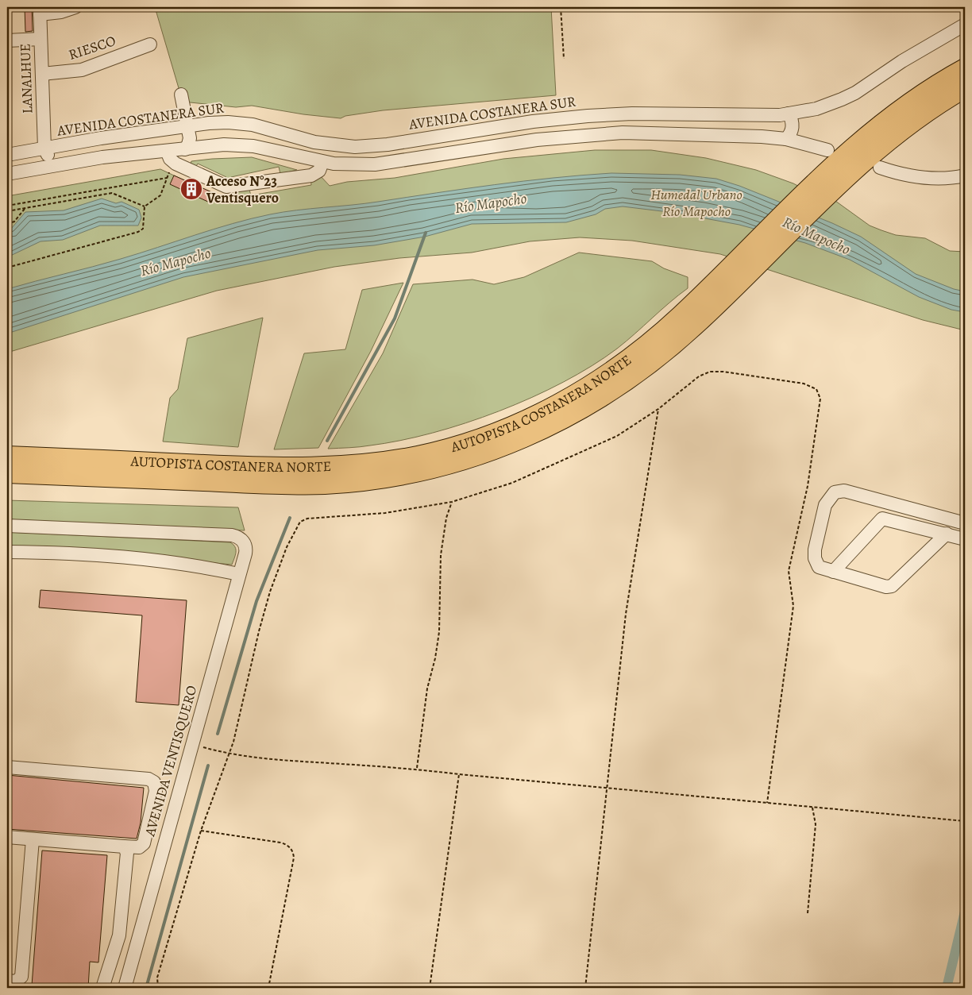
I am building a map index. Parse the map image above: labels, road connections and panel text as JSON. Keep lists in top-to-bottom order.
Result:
{
  "streets": {
    "highway": ["AUTOPISTA COSTANERA NORTE"],
    "street": [
      "RIESCO",
      "LANALHUE",
      "AVENIDA COSTANERA SUR",
      "AVENIDA VENTISQUERO"
    ]
  },
  "crossings": [
    ["RIESCO", "LANALHUE"],
    ["LANALHUE", "AVENIDA COSTANERA SUR"]
  ],
  "water": ["Río Mapocho"],
  "parks": ["Humedal Urbano Río Mapocho"],
  "places": {
    "building": ["Acceso N°23 Ventisquero"]
  }
}
